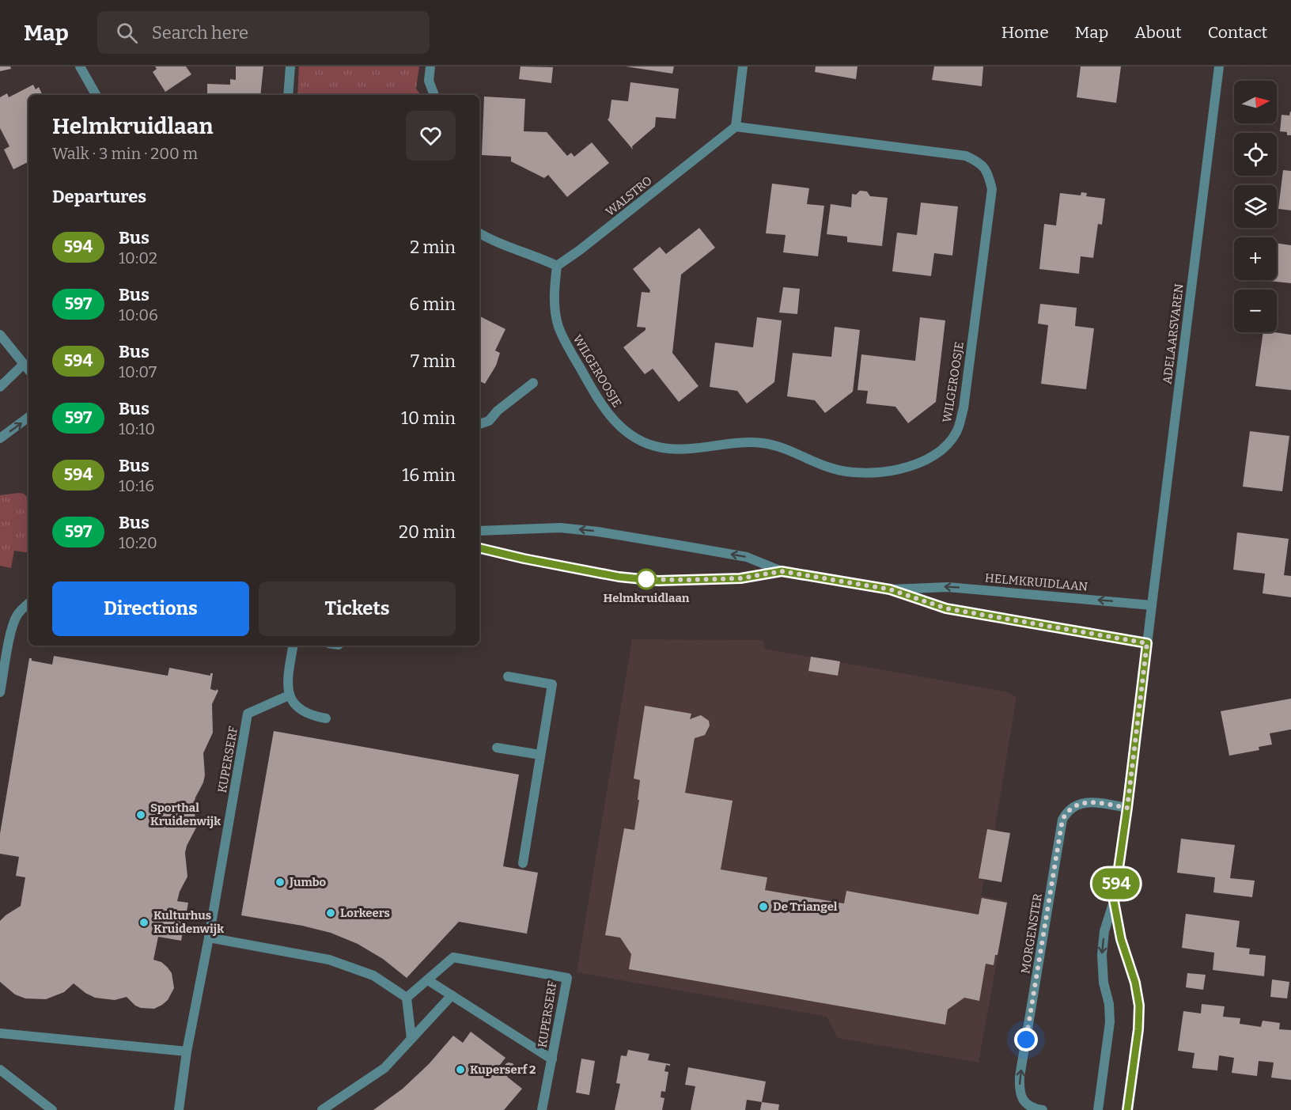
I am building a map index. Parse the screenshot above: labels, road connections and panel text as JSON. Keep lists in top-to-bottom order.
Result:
{
  "streets": {
    "street": [
      "WALSTRO",
      "ADELAARSVAREN",
      "WILGEROOSJE",
      "HELMKRUIDLAAN",
      "KUPERSERF",
      "MORGENSTER"
    ]
  },
  "crossings": [
    ["WALSTRO", "WILGEROOSJE"],
    ["ADELAARSVAREN", "HELMKRUIDLAAN"]
  ],
  "places": [
    "Helmkruidlaan",
    "Sporthal Kruidenwijk",
    "Jumbo",
    "De Triangel",
    "Lorkeers",
    "Kulturhus Kruidenwijk",
    "Kuperserf 2"
  ],
  "lines": ["bus line 594"],
  "north": "right",
  "page": {
    "header": "Map",
    "search": "Search here",
    "nav": [
      "Home",
      "Map",
      "About",
      "Contact"
    ],
    "on_map": "594",
    "map_buttons": ["+", "−"],
    "heading": [
      ["Helmkruidlaan", "Walk · 3 min · 200 m"],
      "Departures"
    ],
    "list": [
      {
        "mark": "594",
        "name": "Bus",
        "note": "10:02",
        "value": "2 min"
      },
      {
        "mark": "597",
        "name": "Bus",
        "note": "10:06",
        "value": "6 min"
      },
      {
        "mark": "594",
        "name": "Bus",
        "note": "10:07",
        "value": "7 min"
      },
      {
        "mark": "597",
        "name": "Bus",
        "note": "10:10",
        "value": "10 min"
      },
      {
        "mark": "594",
        "name": "Bus",
        "note": "10:16",
        "value": "16 min"
      },
      {
        "mark": "597",
        "name": "Bus",
        "note": "10:20",
        "value": "20 min"
      }
    ],
    "buttons": ["Directions", "Tickets"]
  }
}
